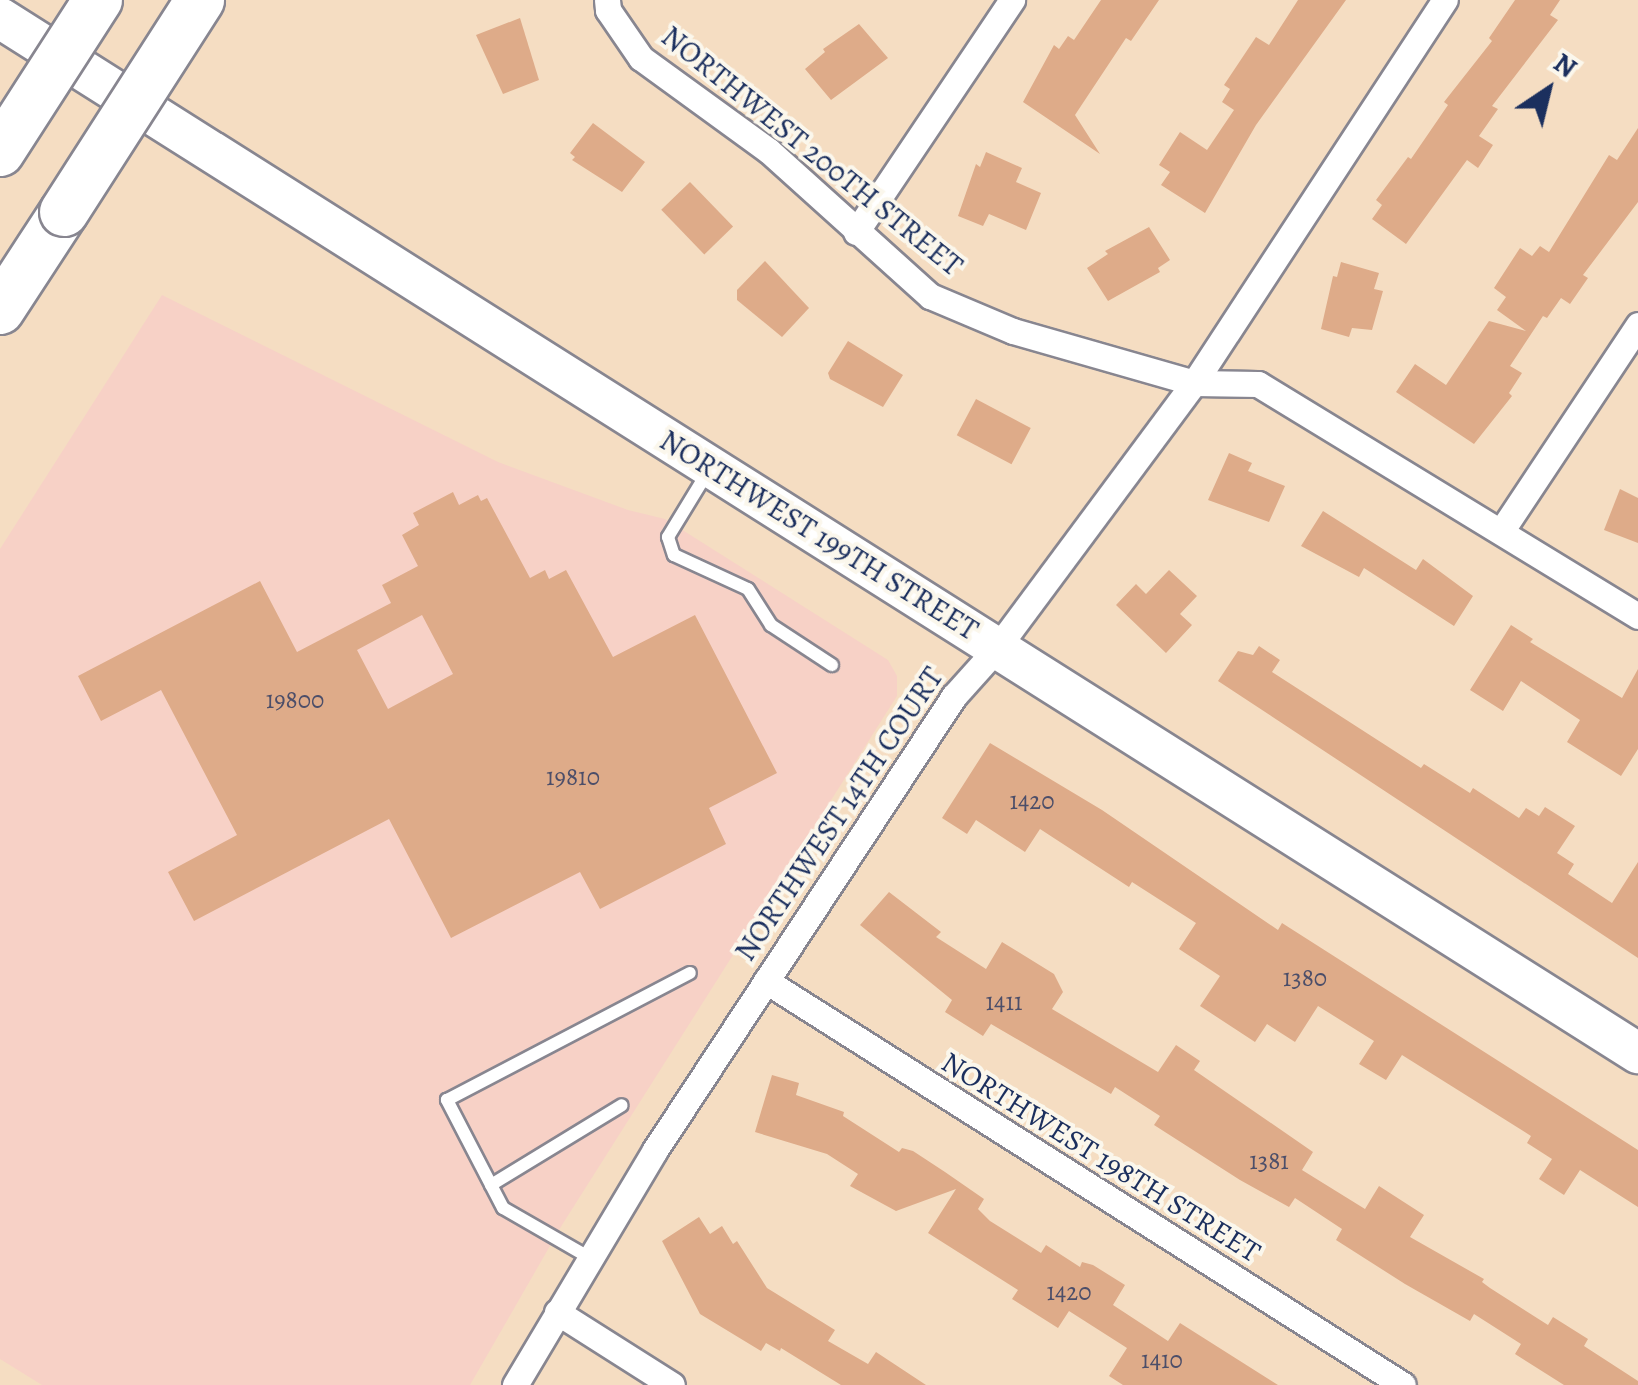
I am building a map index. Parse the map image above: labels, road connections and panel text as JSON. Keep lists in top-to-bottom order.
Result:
{
  "streets": {
    "main road": ["NORTHWEST 199TH STREET"],
    "street": ["NORTHWEST 200TH STREET", "NORTHWEST 14TH COURT", "NORTHWEST 198TH STREET"]
  },
  "crossings": [
    ["NORTHWEST 200TH STREET", "NORTHWEST 14TH COURT"],
    ["NORTHWEST 199TH STREET", "NORTHWEST 14TH COURT"],
    ["NORTHWEST 14TH COURT", "NORTHWEST 198TH STREET"]
  ],
  "house_numbers": [
    "19800",
    "19810",
    "1420",
    "1380",
    "1411",
    "1381",
    "1420",
    "1410"
  ],
  "north": "top right"
}
